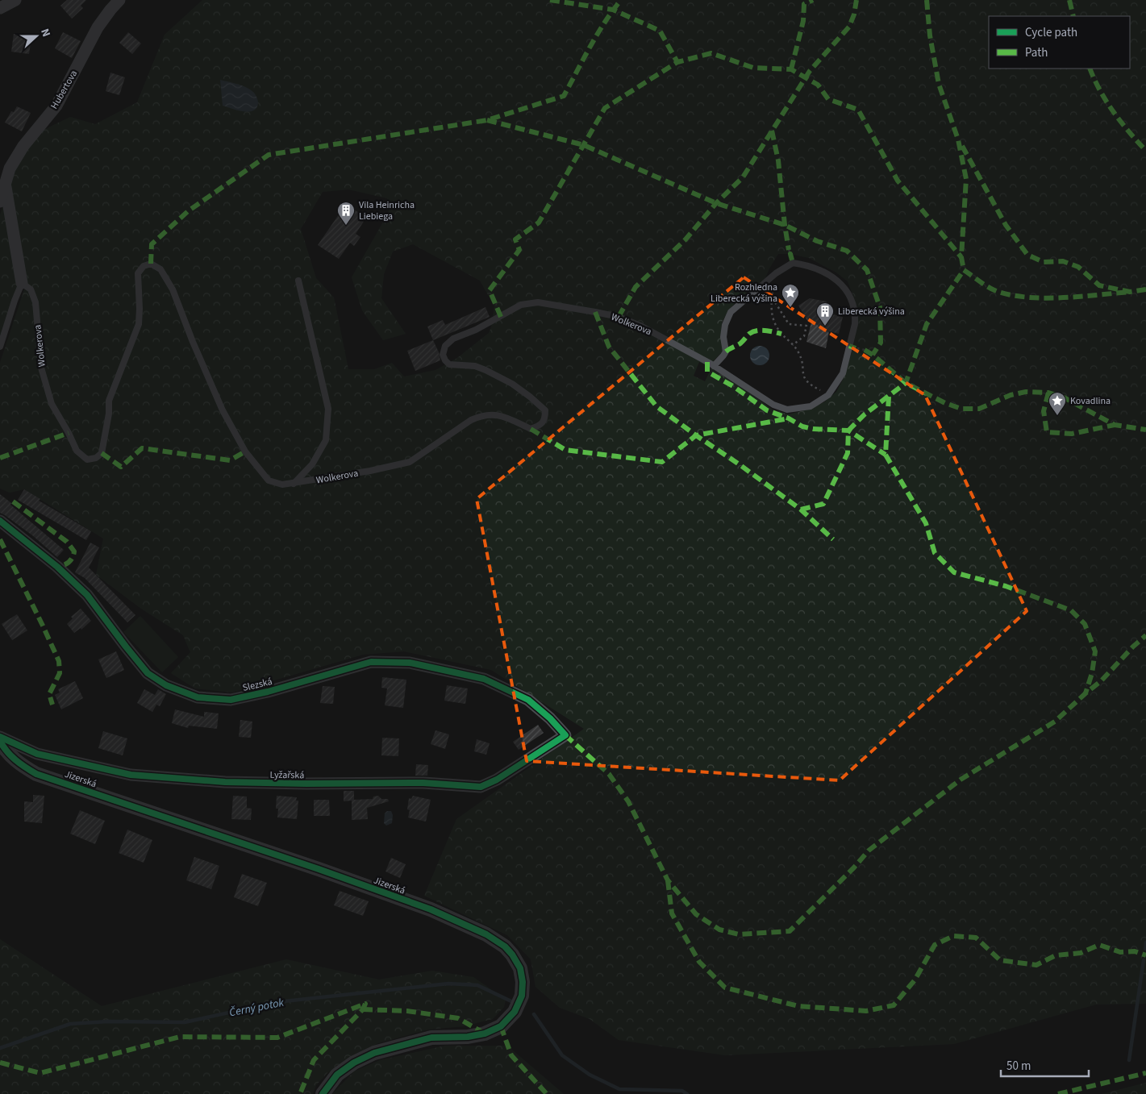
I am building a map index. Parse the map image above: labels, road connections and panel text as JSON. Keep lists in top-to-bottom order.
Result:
{
  "streets": {
    "street": [
      "Hubertova",
      "Wolkerova",
      "Slezská",
      "Lyžařská",
      "Jizerská"
    ]
  },
  "crossings": [
    ["Hubertova", "Wolkerova"],
    ["Slezská", "Lyžařská"]
  ],
  "water": ["Černý potok"],
  "places": {
    "building": ["Vila Heinricha Liebiega", "Liberecká výšina"],
    "place": ["Rozhledna Liberecká výšina", "Kovadlina"]
  },
  "legend": ["Cycle path", "Path"],
  "scale_bar": "50 m",
  "north": "right"
}
